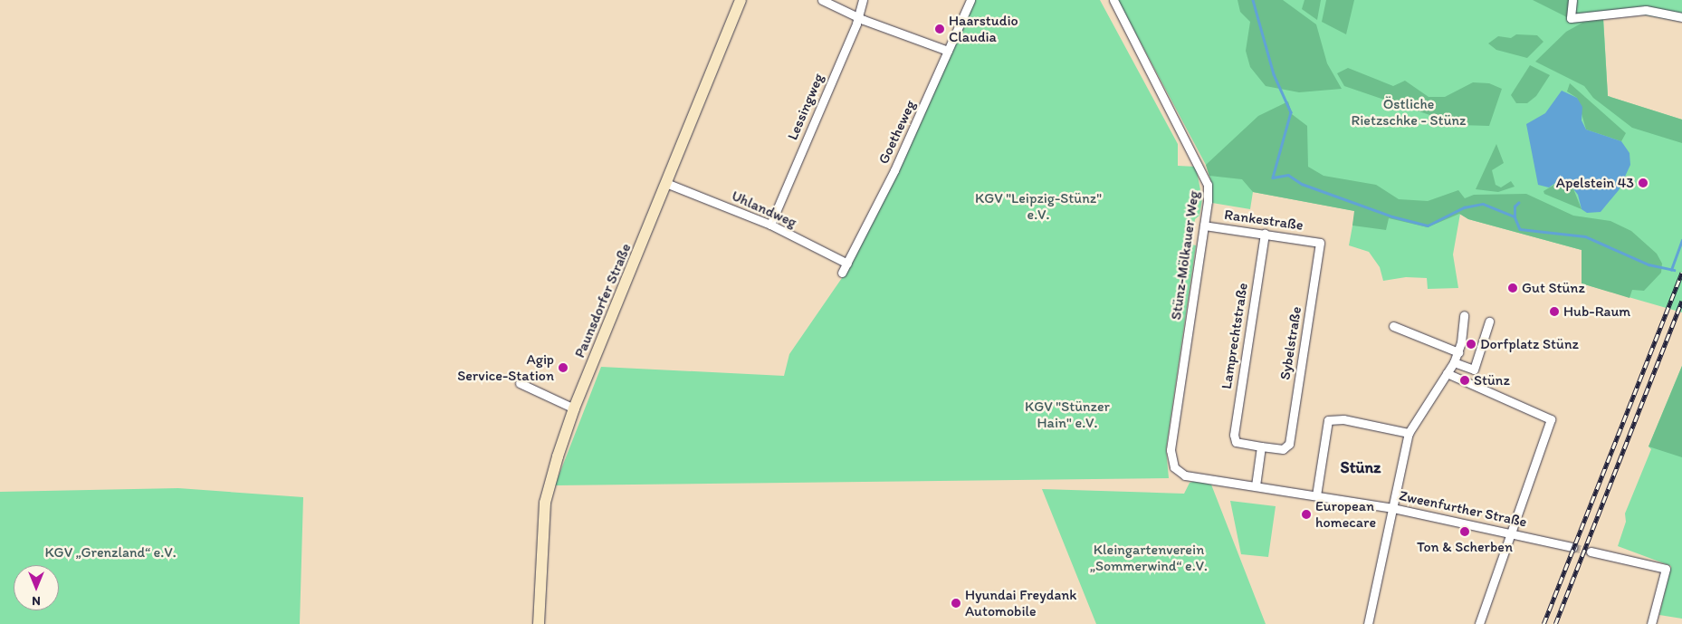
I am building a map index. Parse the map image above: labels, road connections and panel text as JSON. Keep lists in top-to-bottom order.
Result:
{
  "streets": {
    "main road": ["Paunsdorfer Straße"],
    "street": [
      "Lessingweg",
      "Goetheweg",
      "Uhlandweg",
      "Rankestraße",
      "Stünz-Mölkauer Weg",
      "Lamprechtstraße",
      "Sybelstraße",
      "Zweenfurther Straße"
    ]
  },
  "crossings": [
    ["Lessingweg", "Uhlandweg"],
    ["Goetheweg", "Uhlandweg"],
    ["Uhlandweg", "Paunsdorfer Straße"],
    ["Rankestraße", "Stünz-Mölkauer Weg"],
    ["Rankestraße", "Lamprechtstraße"],
    ["Rankestraße", "Sybelstraße"],
    ["Stünz-Mölkauer Weg", "Zweenfurther Straße"],
    ["Lamprechtstraße", "Sybelstraße"]
  ],
  "districts": ["Stünz"],
  "parks": [
    "Östliche Rietzschke - Stünz",
    "KGV \"Leipzig-Stünz\" e.V.",
    "KGV \"Stünzer Hain\" e.V.",
    "Kleingartenverein „Sommerwind“ e.V.",
    "KGV „Grenzland“ e.V."
  ],
  "places": [
    "Haarstudio Claudia",
    "Apelstein 43",
    "Gut Stünz",
    "Hub-Raum",
    "Dorfplatz Stünz",
    "Agip Service-Station",
    "Stünz",
    "European homecare",
    "Ton & Scherben",
    "Hyundai Freydank Automobile"
  ],
  "north": "bottom"
}
